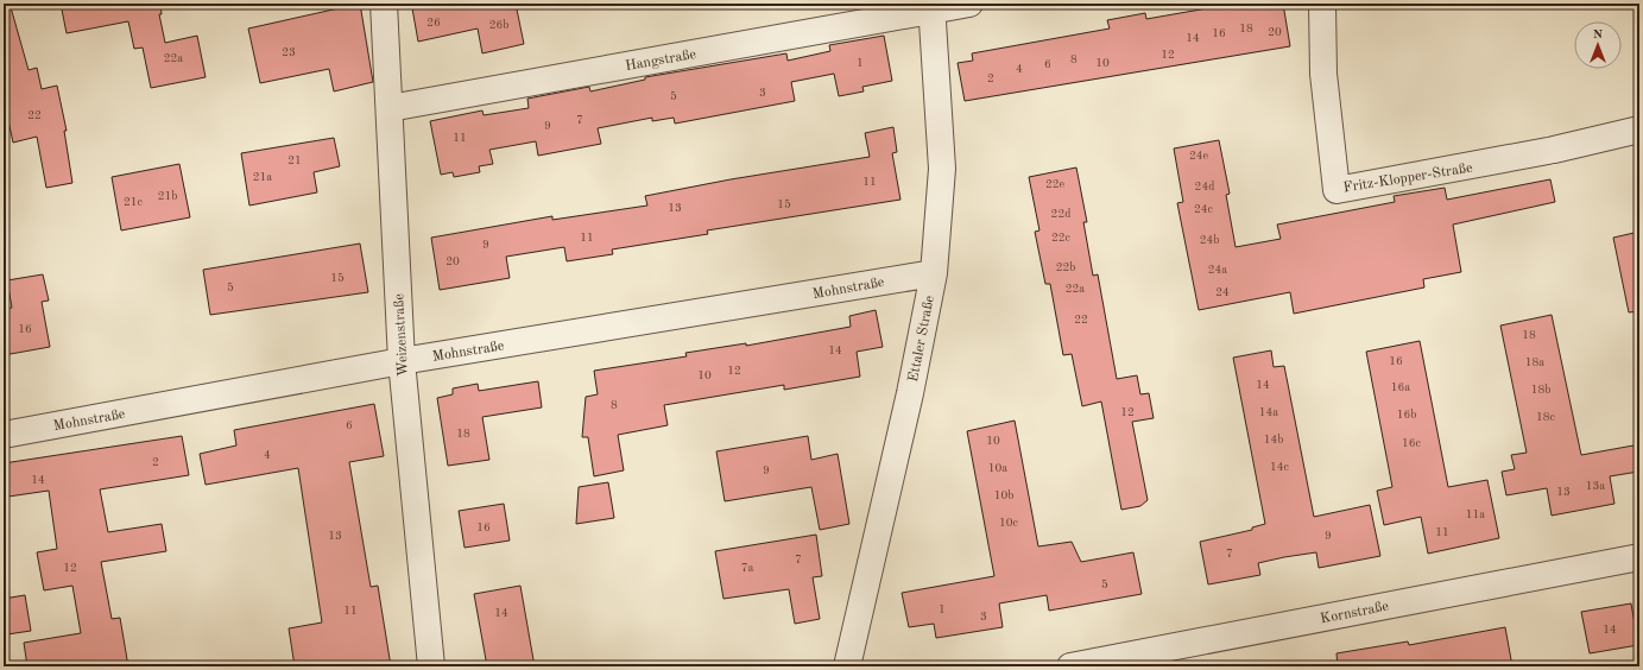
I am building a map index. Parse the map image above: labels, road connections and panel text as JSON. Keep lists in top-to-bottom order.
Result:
{
  "streets": {
    "street": [
      "Hangstraße",
      "Fritz-Klopper-Straße",
      "Mohnstraße",
      "Weizenstraße",
      "Ettaler Straße",
      "Kornstraße"
    ]
  },
  "crossings": [
    ["Hangstraße", "Weizenstraße"],
    ["Hangstraße", "Ettaler Straße"],
    ["Mohnstraße", "Weizenstraße"],
    ["Mohnstraße", "Ettaler Straße"]
  ],
  "house_numbers": [
    "26",
    "26b",
    "18",
    "20",
    "16",
    "14",
    "23",
    "12",
    "22a",
    "8",
    "1",
    "10",
    "6",
    "4",
    "2",
    "3",
    "5",
    "22",
    "7",
    "9",
    "11",
    "24e",
    "21",
    "21a",
    "11",
    "22e",
    "24d",
    "21b",
    "21c",
    "15",
    "13",
    "24c",
    "22d",
    "11",
    "22c",
    "24b",
    "9",
    "20",
    "22b",
    "24a",
    "15",
    "5",
    "22a",
    "24",
    "22",
    "16",
    "18",
    "14",
    "16",
    "18a",
    "12",
    "10",
    "14",
    "16a",
    "18b",
    "8",
    "12",
    "14a",
    "16b",
    "18c",
    "6",
    "18",
    "14b",
    "10",
    "16c",
    "4",
    "2",
    "14c",
    "10a",
    "9",
    "14",
    "13a",
    "13",
    "10b",
    "11a",
    "10c",
    "16",
    "11",
    "13",
    "9",
    "7",
    "7",
    "12",
    "7a",
    "5",
    "1",
    "11",
    "14",
    "3",
    "14"
  ],
  "north": "top"
}
